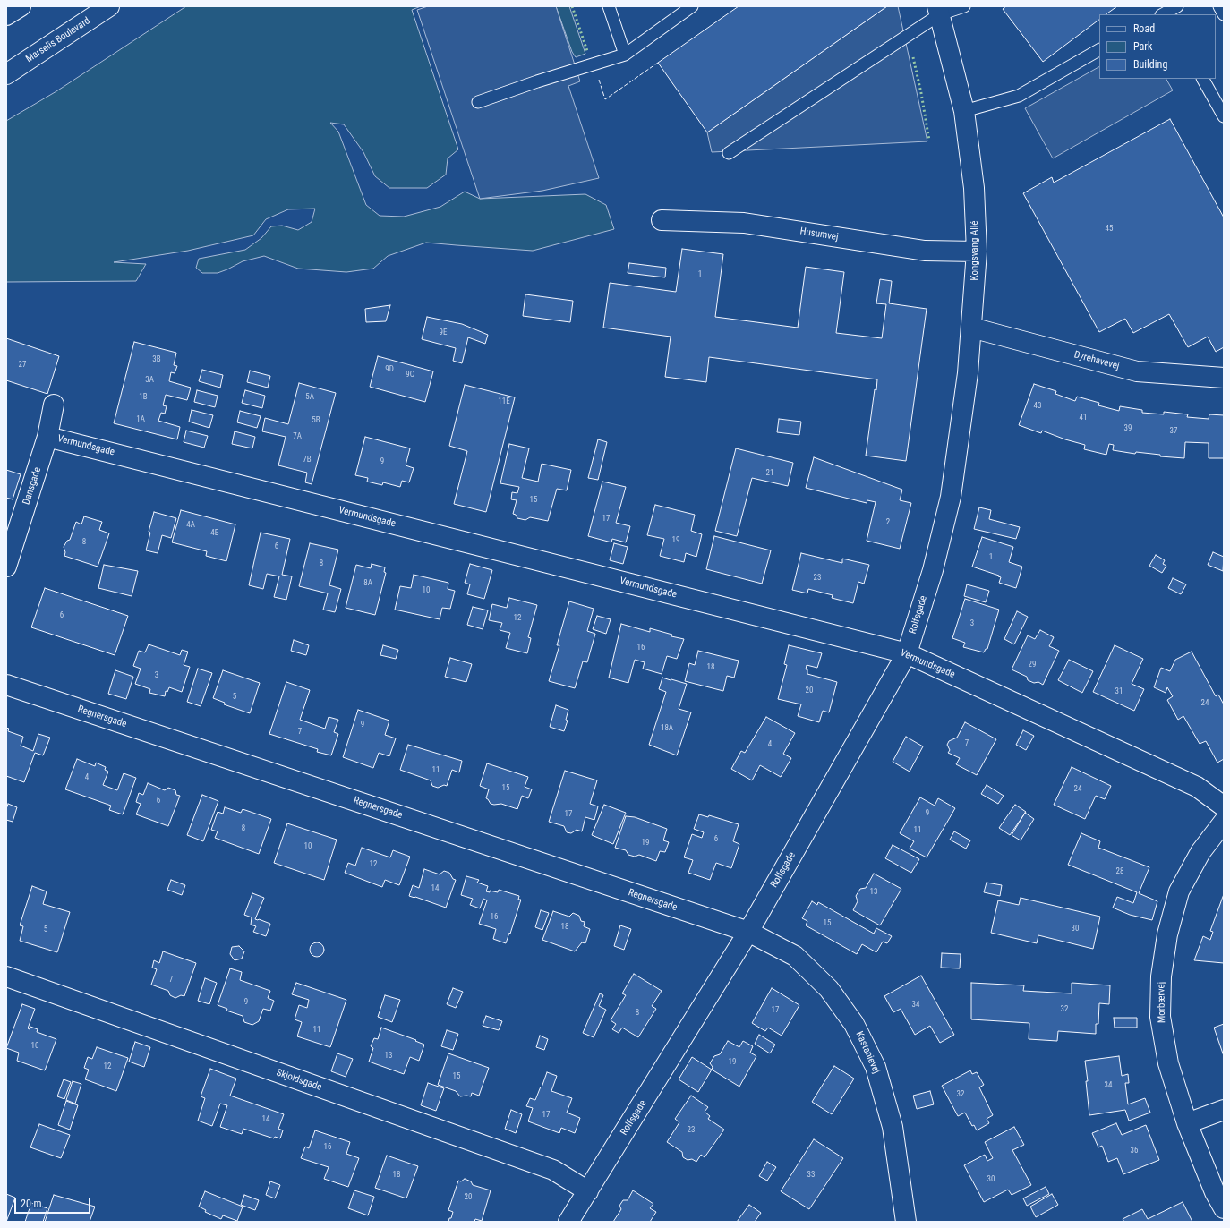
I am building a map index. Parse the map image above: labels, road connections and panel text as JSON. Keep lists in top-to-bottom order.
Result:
{
  "streets": {
    "street": [
      "Marselis Boulevard",
      "Husumvej",
      "Kongsvang Allé",
      "Dyrehavevej",
      "Vermundsgade",
      "Dansgade",
      "Rolfsgade",
      "Regnersgade",
      "Morbærvej",
      "Kastanievej",
      "Skjoldsgade"
    ]
  },
  "crossings": [
    ["Husumvej", "Kongsvang Allé"],
    ["Kongsvang Allé", "Dyrehavevej"],
    ["Kongsvang Allé", "Rolfsgade"],
    ["Vermundsgade", "Dansgade"],
    ["Vermundsgade", "Rolfsgade"],
    ["Rolfsgade", "Regnersgade"],
    ["Rolfsgade", "Kastanievej"],
    ["Rolfsgade", "Skjoldsgade"],
    ["Regnersgade", "Kastanievej"]
  ],
  "house_numbers": [
    "45",
    "1",
    "9E",
    "3B",
    "27",
    "9D",
    "9C",
    "3A",
    "1B",
    "5A",
    "11E",
    "43",
    "41",
    "1A",
    "5B",
    "39",
    "37",
    "7A",
    "7B",
    "9",
    "21",
    "15",
    "17",
    "2",
    "4A",
    "4B",
    "19",
    "8",
    "6",
    "1",
    "8",
    "23",
    "8A",
    "10",
    "6",
    "12",
    "3",
    "16",
    "29",
    "18",
    "3",
    "20",
    "31",
    "5",
    "24",
    "9",
    "18A",
    "7",
    "7",
    "4",
    "11",
    "4",
    "15",
    "24",
    "6",
    "9",
    "17",
    "8",
    "11",
    "6",
    "19",
    "10",
    "12",
    "28",
    "14",
    "13",
    "16",
    "15",
    "18",
    "30",
    "5",
    "7",
    "9",
    "34",
    "32",
    "17",
    "8",
    "11",
    "10",
    "13",
    "19",
    "12",
    "15",
    "34",
    "32",
    "17",
    "14",
    "23",
    "16",
    "36",
    "18",
    "33",
    "30",
    "20"
  ],
  "legend": ["Road", "Park", "Building"],
  "scale_bar": "20 m"
}
